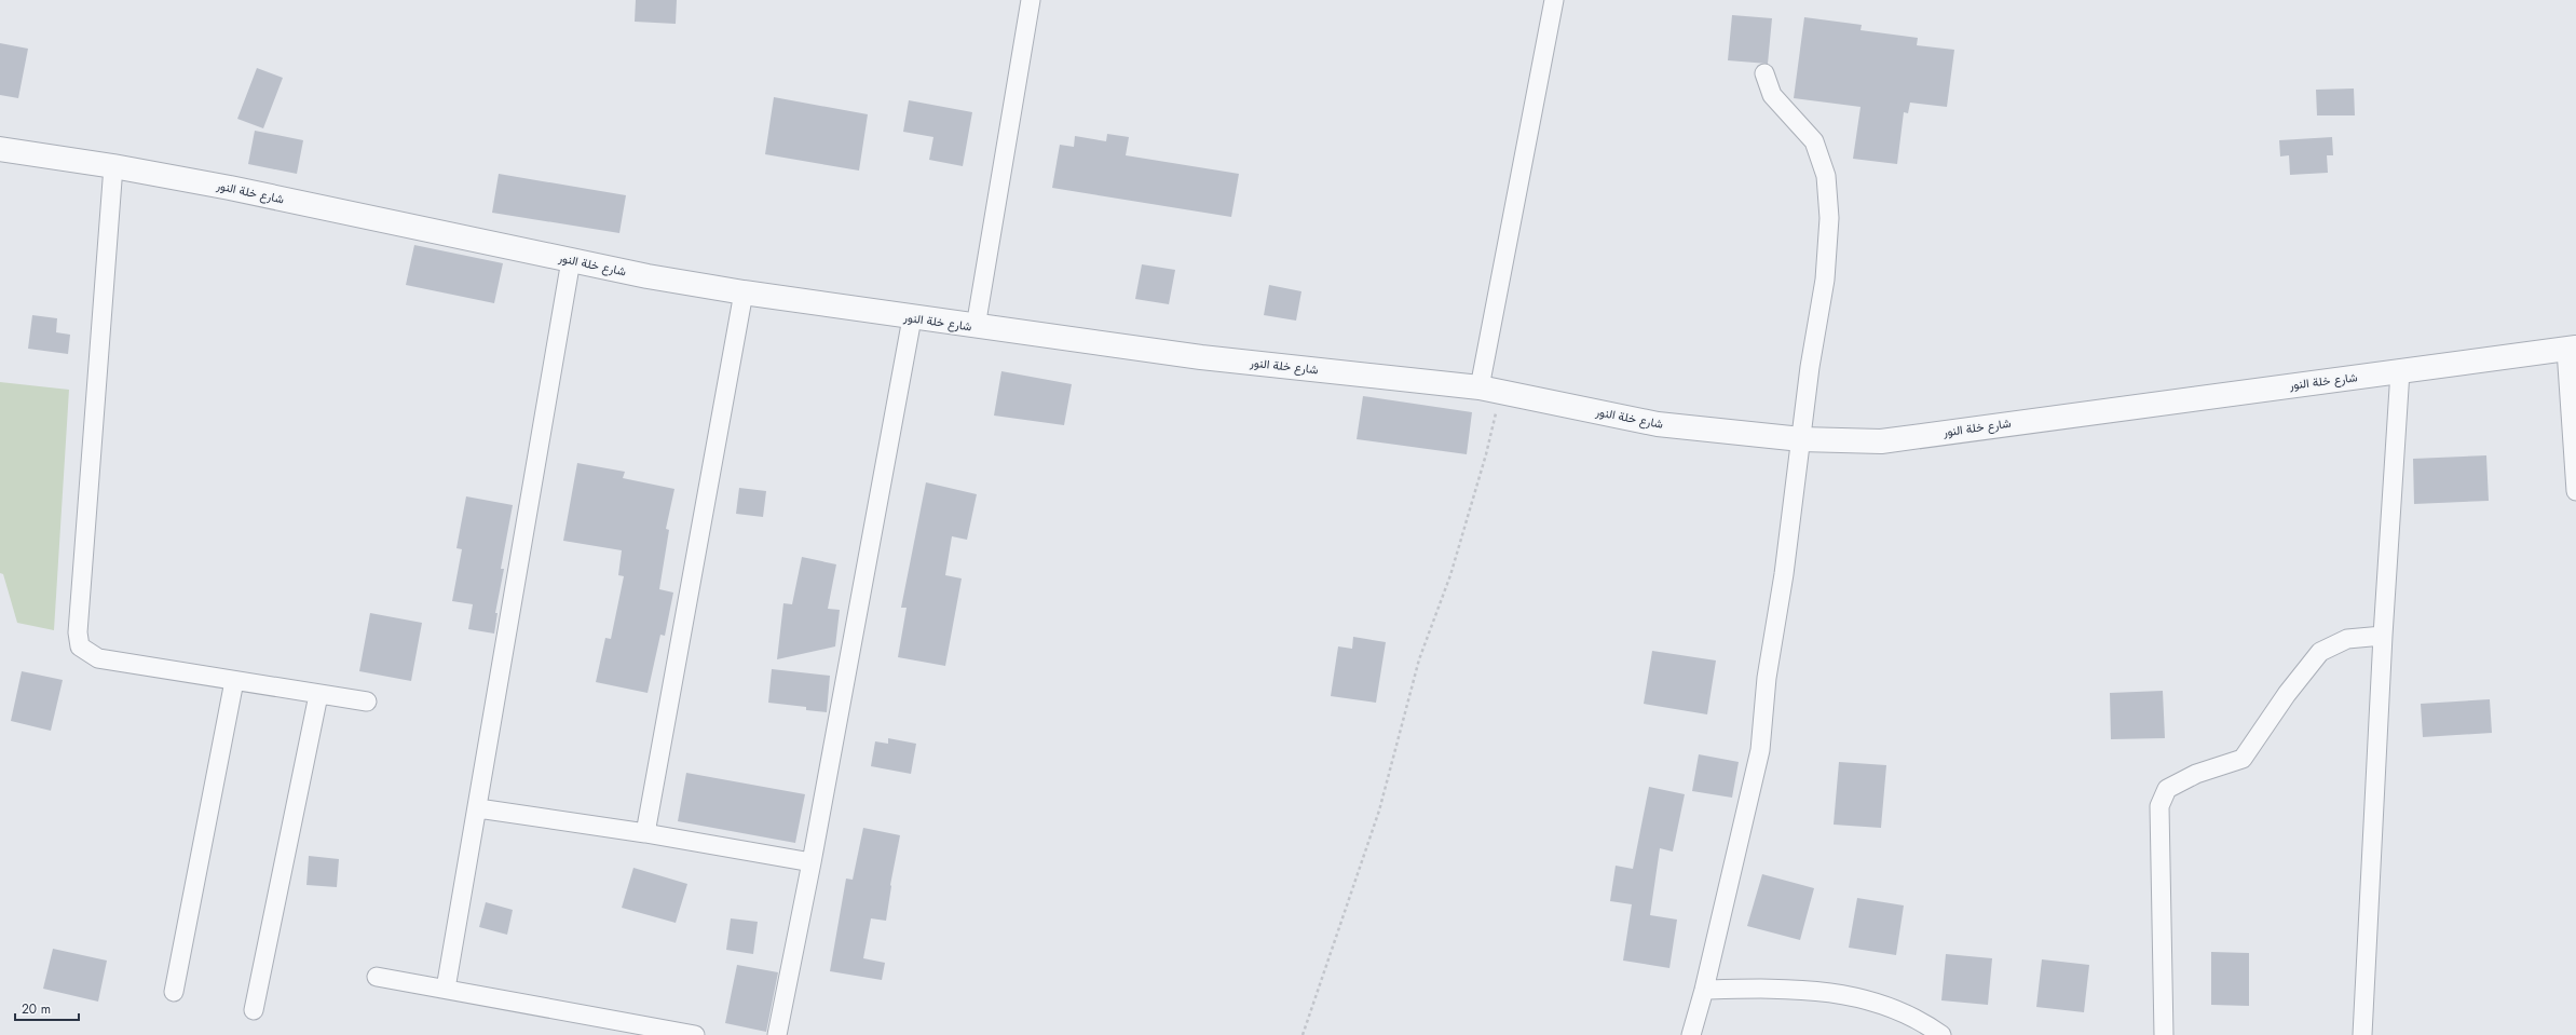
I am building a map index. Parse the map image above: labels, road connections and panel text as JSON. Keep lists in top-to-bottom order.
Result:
{
  "streets": {
    "street": ["شارع خلة النور"]
  },
  "scale_bar": "20 m"
}
